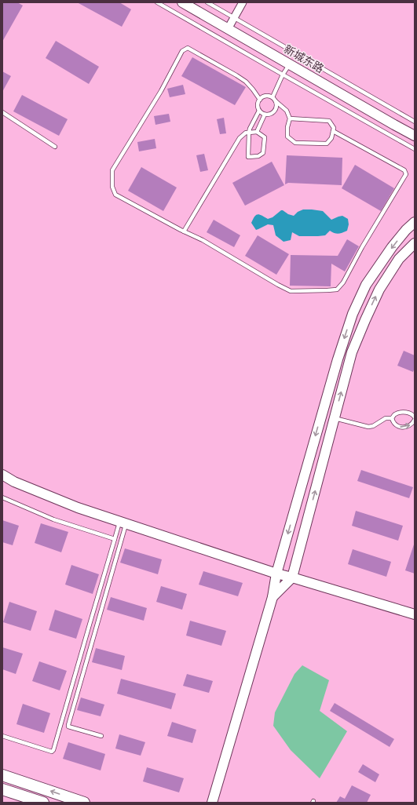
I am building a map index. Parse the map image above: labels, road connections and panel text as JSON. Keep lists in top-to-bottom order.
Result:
{
  "streets": {
    "main road": ["新城东路"]
  }
}
